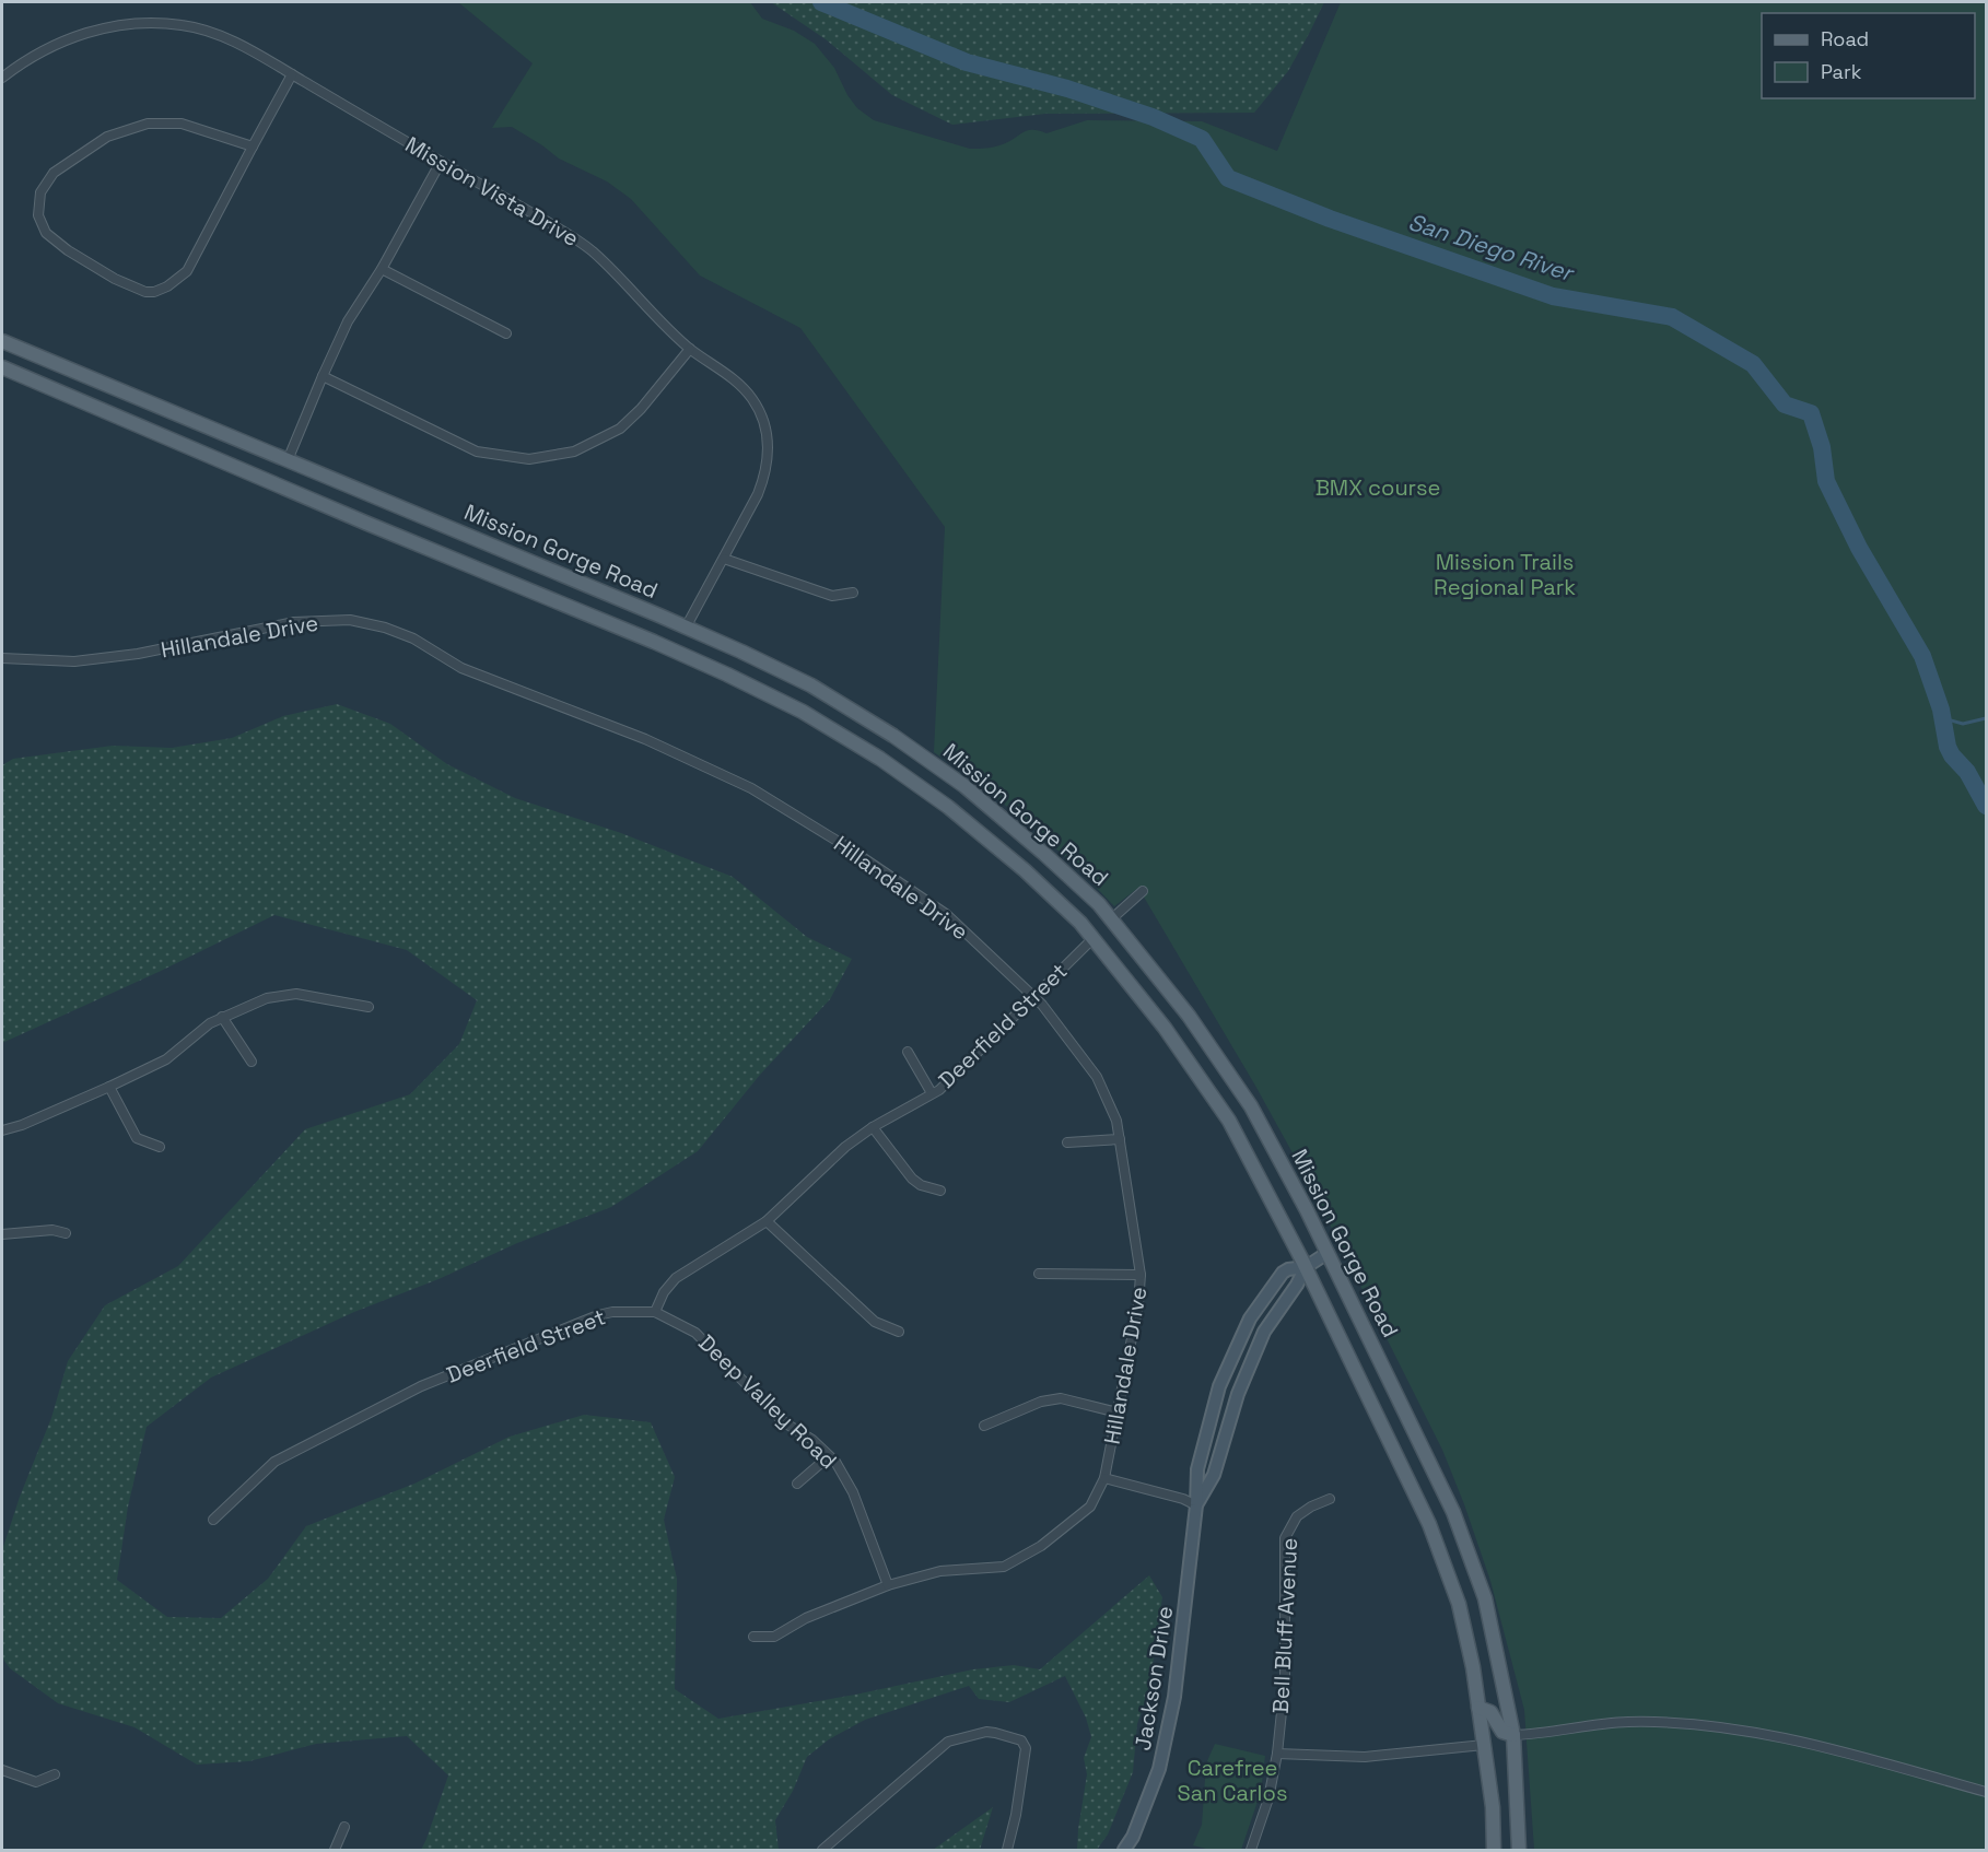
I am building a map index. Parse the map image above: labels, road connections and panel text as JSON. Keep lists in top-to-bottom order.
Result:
{
  "streets": {
    "main road": ["Mission Gorge Road", "Jackson Drive"],
    "street": [
      "Mission Vista Drive",
      "Hillandale Drive",
      "Deerfield Street",
      "Deep Valley Road",
      "Bell Bluff Avenue"
    ]
  },
  "crossings": [
    ["Mission Vista Drive", "Mission Gorge Road"],
    ["Mission Gorge Road", "Deerfield Street"],
    ["Mission Gorge Road", "Jackson Drive"],
    ["Hillandale Drive", "Deerfield Street"],
    ["Hillandale Drive", "Deep Valley Road"],
    ["Deerfield Street", "Deep Valley Road"]
  ],
  "water": ["San Diego River"],
  "parks": ["BMX course", "Mission Trails Regional Park", "Carefree San Carlos"],
  "legend": ["Road", "Park"]
}
